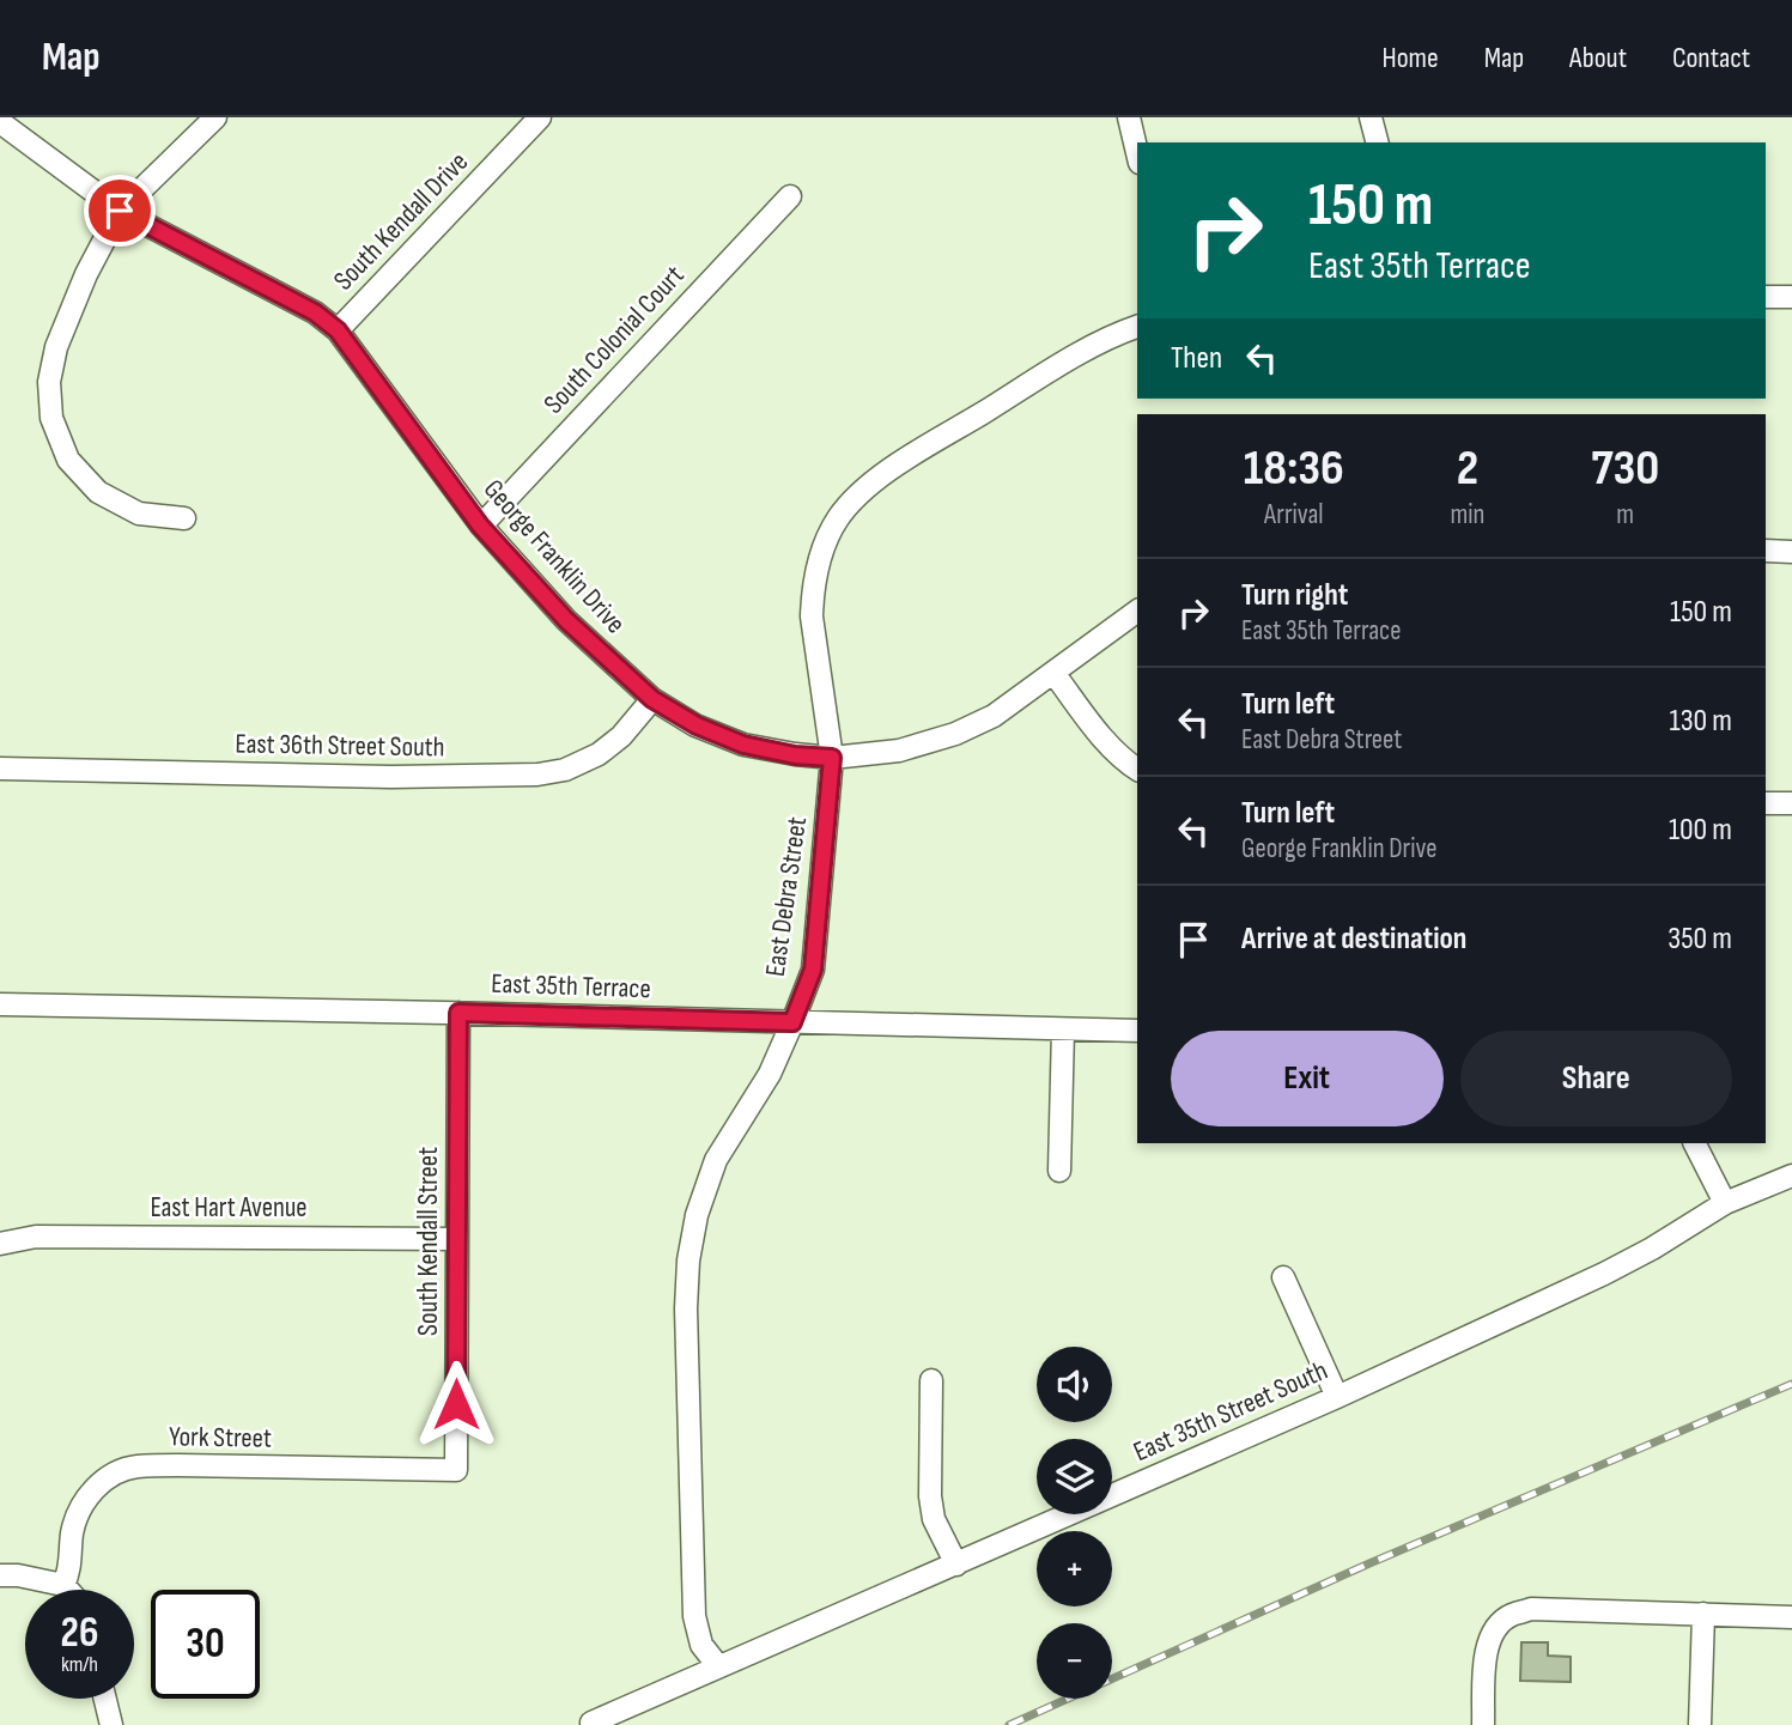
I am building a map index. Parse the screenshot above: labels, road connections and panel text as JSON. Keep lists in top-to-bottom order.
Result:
{
  "streets": {
    "street": [
      "South Kendall Drive",
      "South Colonial Court",
      "George Franklin Drive",
      "East 36th Street South",
      "East Debra Street",
      "East 35th Terrace",
      "East Hart Avenue",
      "South Kendall Street",
      "East 35th Street South",
      "York Street"
    ]
  },
  "crossings": [
    ["South Kendall Drive", "George Franklin Drive"],
    ["South Colonial Court", "George Franklin Drive"],
    ["George Franklin Drive", "East 36th Street South"],
    ["George Franklin Drive", "East Debra Street"],
    ["East Debra Street", "East 35th Terrace"],
    ["East Debra Street", "East 35th Street South"],
    ["East 35th Terrace", "South Kendall Street"],
    ["East Hart Avenue", "South Kendall Street"],
    ["South Kendall Street", "York Street"]
  ],
  "page": {
    "header": "Map",
    "nav": [
      "Home",
      "Map",
      "About",
      "Contact"
    ],
    "turn": ["150 m", "East 35th Terrace"],
    "then": "Then",
    "eta": [
      "18:36",
      "Arrival",
      "2",
      "min",
      "730",
      "m"
    ],
    "list": [
      {
        "name": "Turn right",
        "note": "East 35th Terrace",
        "value": "150 m"
      },
      {
        "name": "Turn left",
        "note": "East Debra Street",
        "value": "130 m"
      },
      {
        "name": "Turn left",
        "note": "George Franklin Drive",
        "value": "100 m"
      },
      {
        "name": "Arrive at destination",
        "value": "350 m"
      }
    ],
    "buttons": ["Exit", "Share"],
    "map_buttons": ["+", "−"],
    "speed": "26 km/h",
    "limit": "30"
  }
}
